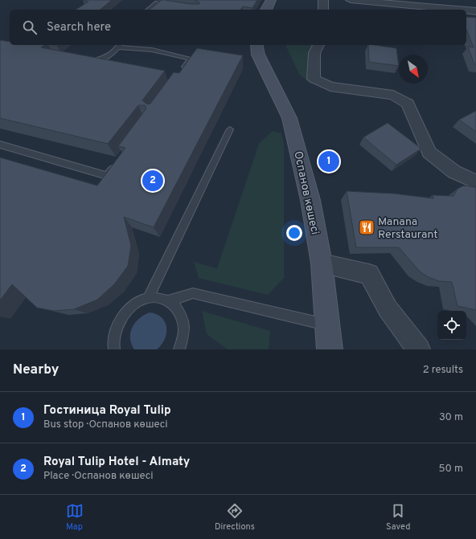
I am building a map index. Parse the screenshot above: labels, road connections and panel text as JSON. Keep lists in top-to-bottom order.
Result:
{
  "streets": {
    "street": ["Оспанов көшесі"]
  },
  "places": {
    "restaurant": ["Manana Rerstaurant"]
  },
  "north": "bottom right",
  "page": {
    "search": "Search here",
    "pins": ["1", "2"],
    "heading": ["Nearby", "2 results"],
    "list": [
      {
        "mark": "1",
        "name": "Гостиница Royal Tulip",
        "note": "Bus stop · Оспанов көшесі",
        "value": "30 m"
      },
      {
        "mark": "2",
        "name": "Royal Tulip Hotel - Almaty",
        "note": "Place · Оспанов көшесі",
        "value": "50 m"
      }
    ],
    "nav": ["Map", "Directions", "Saved"]
  }
}
